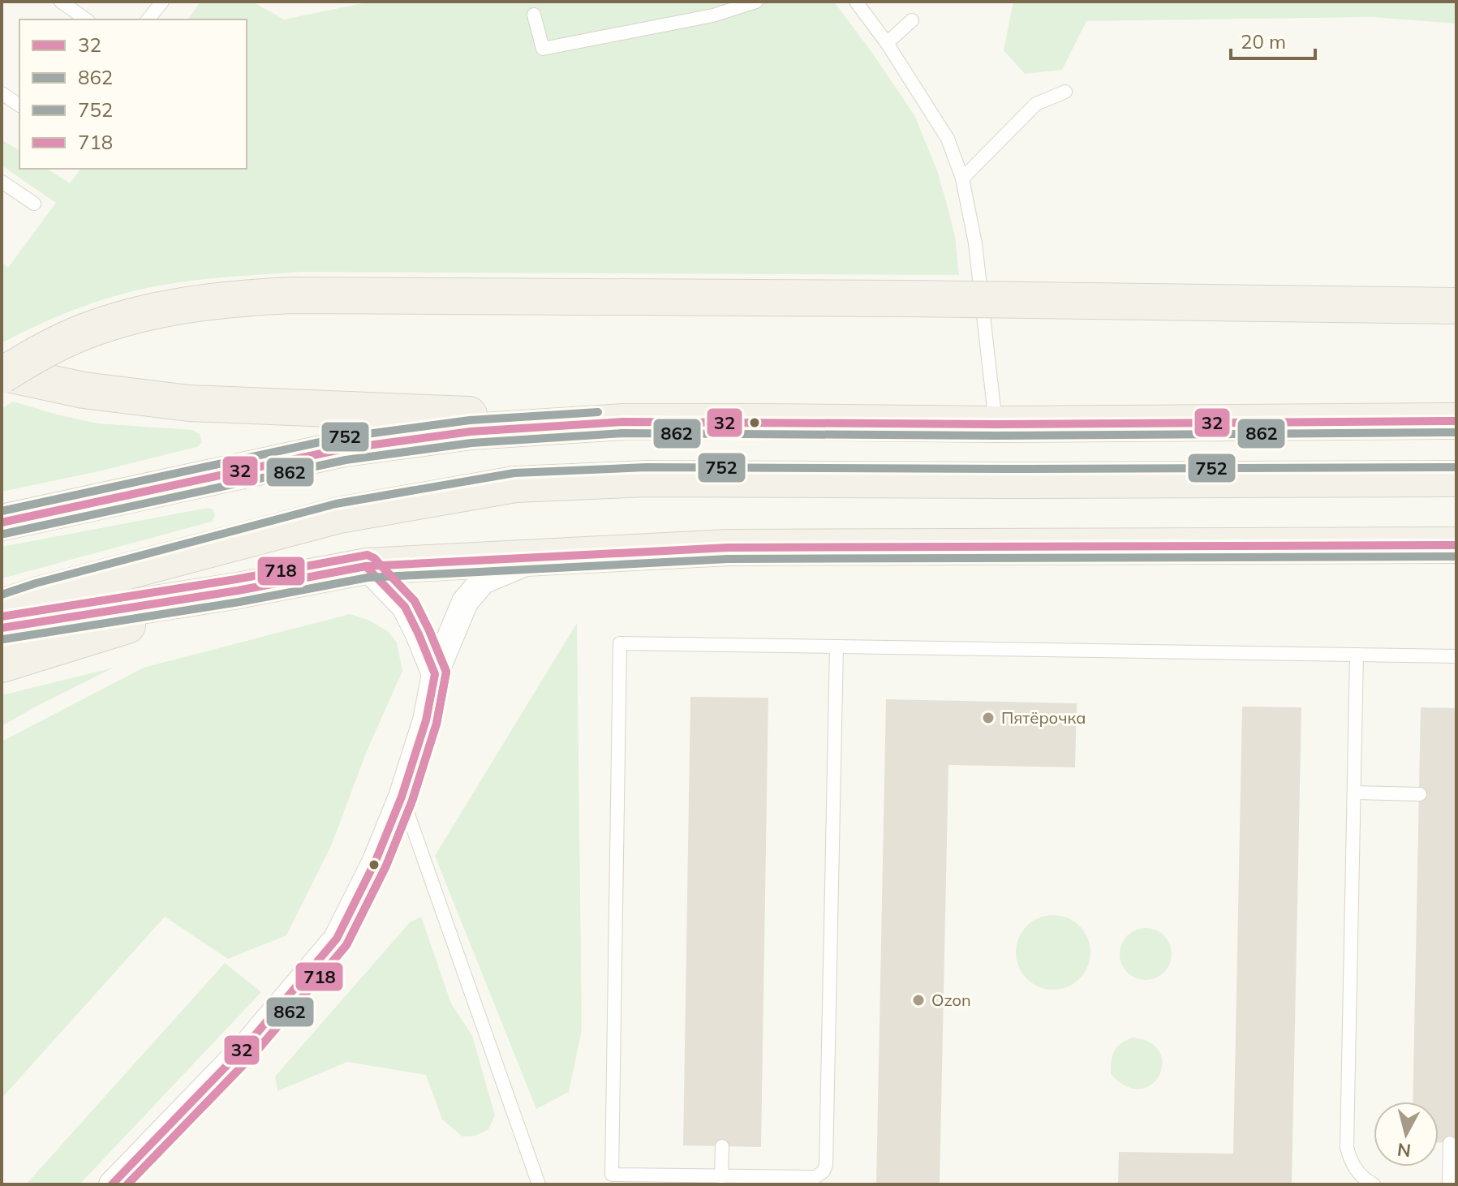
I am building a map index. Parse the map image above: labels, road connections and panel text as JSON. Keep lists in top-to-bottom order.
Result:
{
  "places": ["Пятёрочка", "Ozon"],
  "lines": [
    "transit line 752",
    "transit line 32",
    "transit line 862",
    "transit line 718"
  ],
  "legend": [
    "32",
    "862",
    "752",
    "718"
  ],
  "scale_bar": "20 m",
  "north": "bottom"
}
